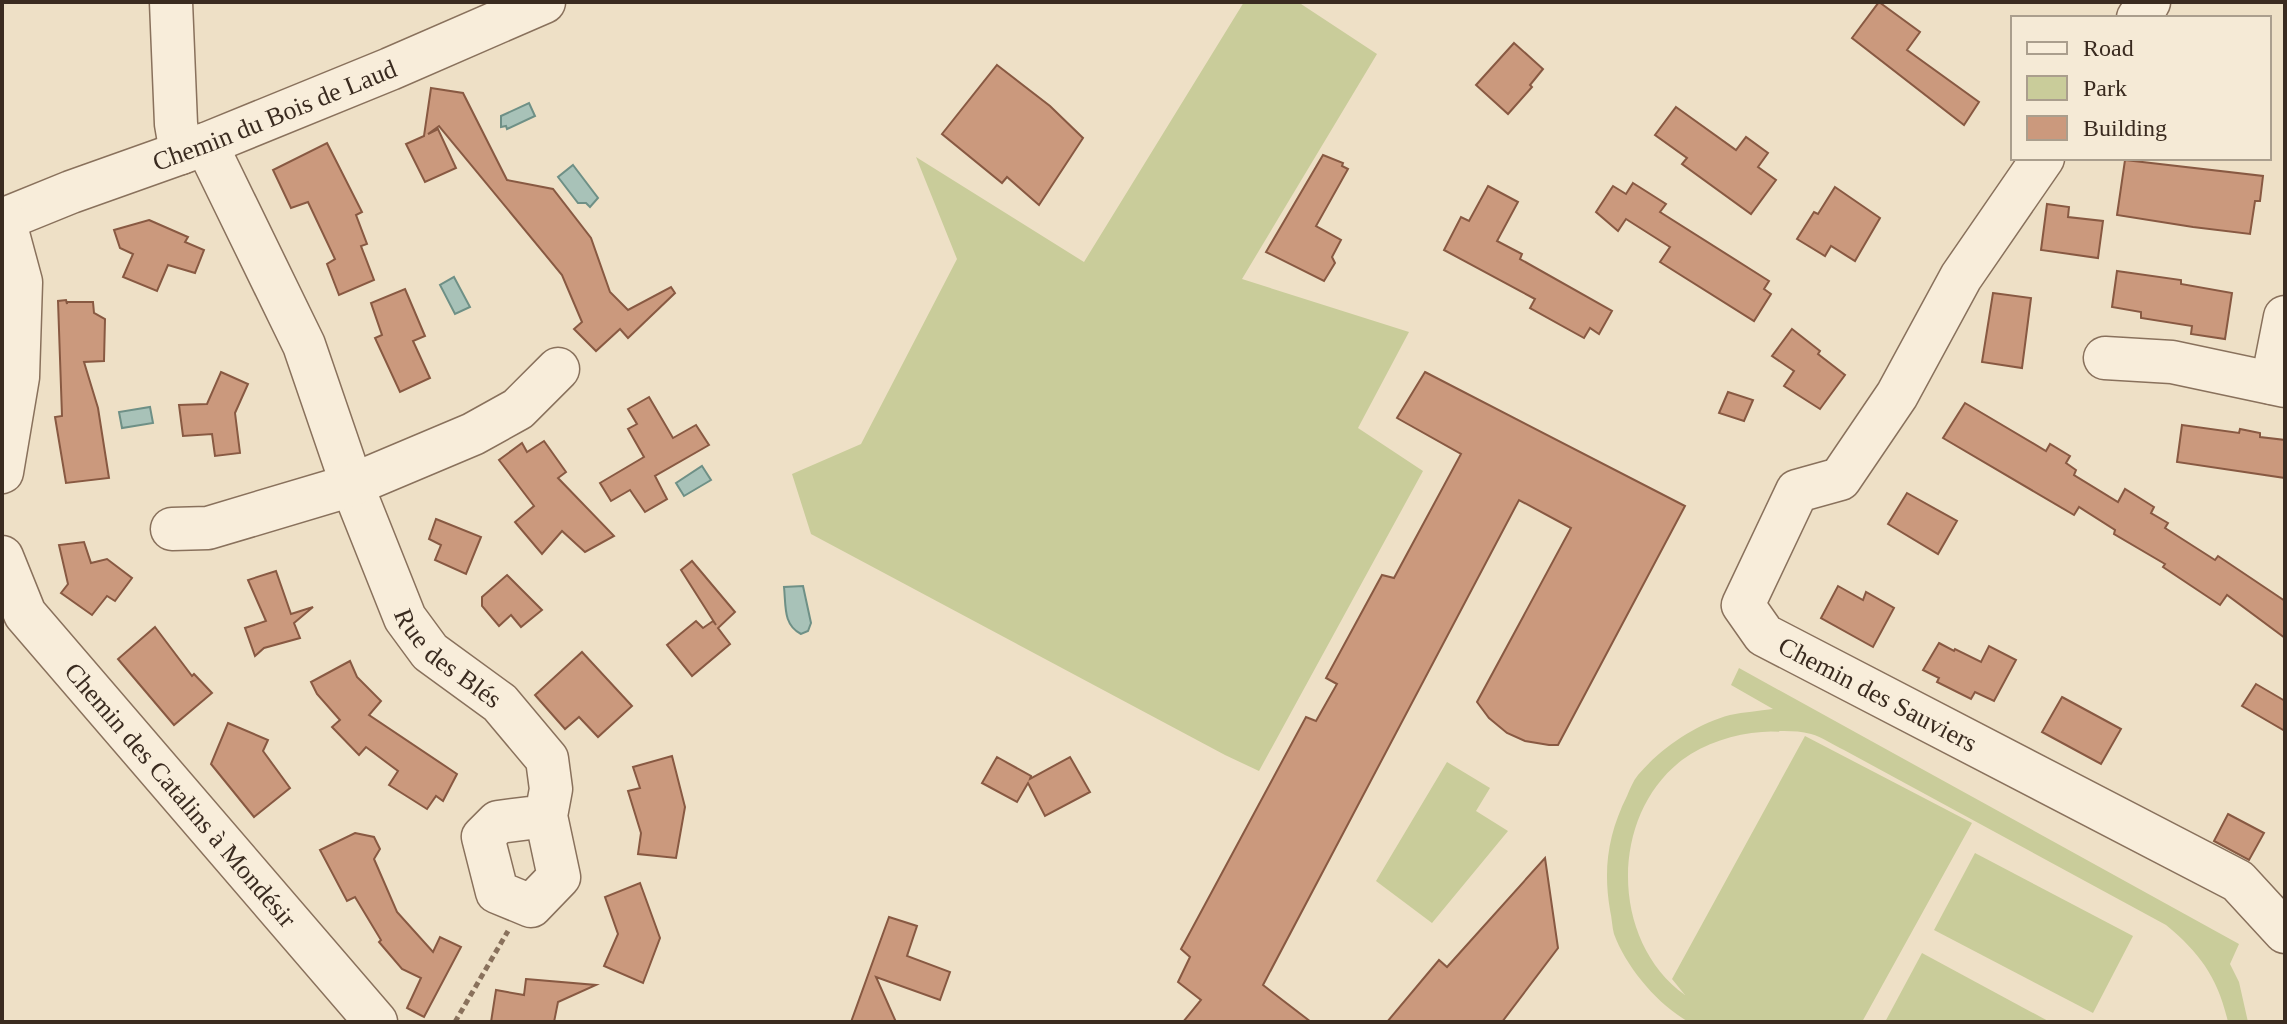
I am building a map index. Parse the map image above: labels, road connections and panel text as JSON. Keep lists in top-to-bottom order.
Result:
{
  "streets": {
    "street": [
      "Chemin du Bois de Laud",
      "Rue des Blés",
      "Chemin des Sauviers",
      "Chemin des Catalins à Mondésir"
    ]
  },
  "crossings": [
    ["Chemin du Bois de Laud", "Rue des Blés"]
  ],
  "legend": ["Road", "Park", "Building"]
}
